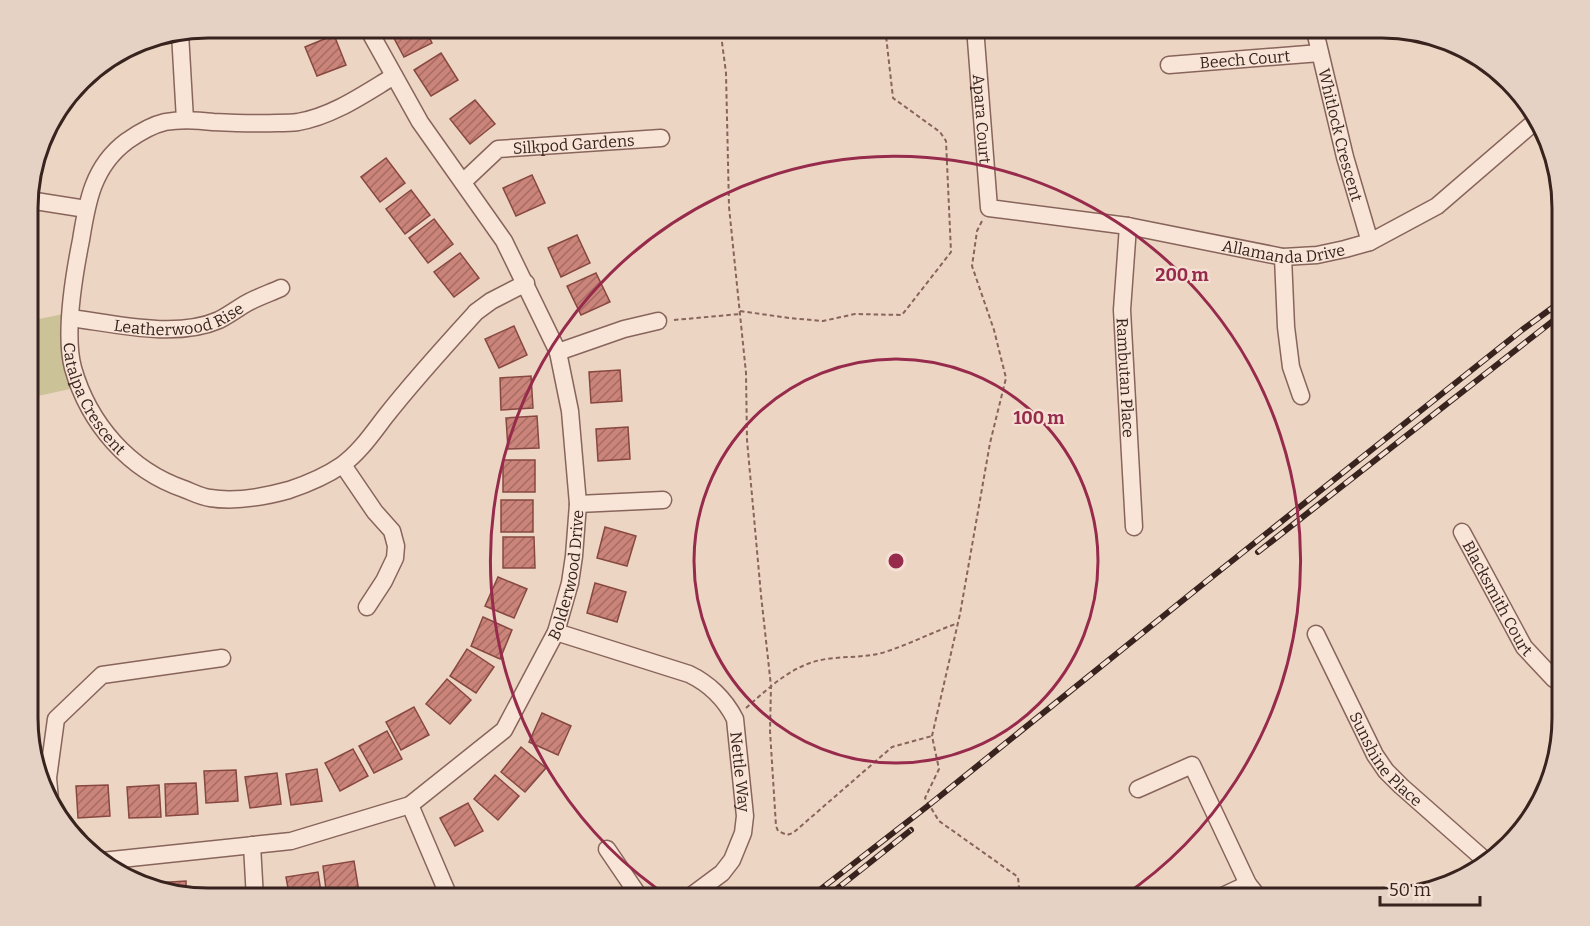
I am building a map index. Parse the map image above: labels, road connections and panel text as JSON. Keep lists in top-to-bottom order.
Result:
{
  "streets": {
    "street": [
      "Beech Court",
      "Apara Court",
      "Whitlock Crescent",
      "Silkpod Gardens",
      "Allamanda Drive",
      "Leatherwood Rise",
      "Rambutan Place",
      "Catalpa Crescent",
      "Bolderwood Drive",
      "Blacksmith Court",
      "Sunshine Place",
      "Nettle Way"
    ]
  },
  "crossings": [
    ["Beech Court", "Whitlock Crescent"],
    ["Apara Court", "Allamanda Drive"],
    ["Whitlock Crescent", "Allamanda Drive"],
    ["Silkpod Gardens", "Bolderwood Drive"],
    ["Allamanda Drive", "Rambutan Place"],
    ["Leatherwood Rise", "Catalpa Crescent"],
    ["Catalpa Crescent", "Bolderwood Drive"],
    ["Bolderwood Drive", "Nettle Way"]
  ],
  "scale_bar": "50 m",
  "rings": ["200 m", "100 m"]
}
